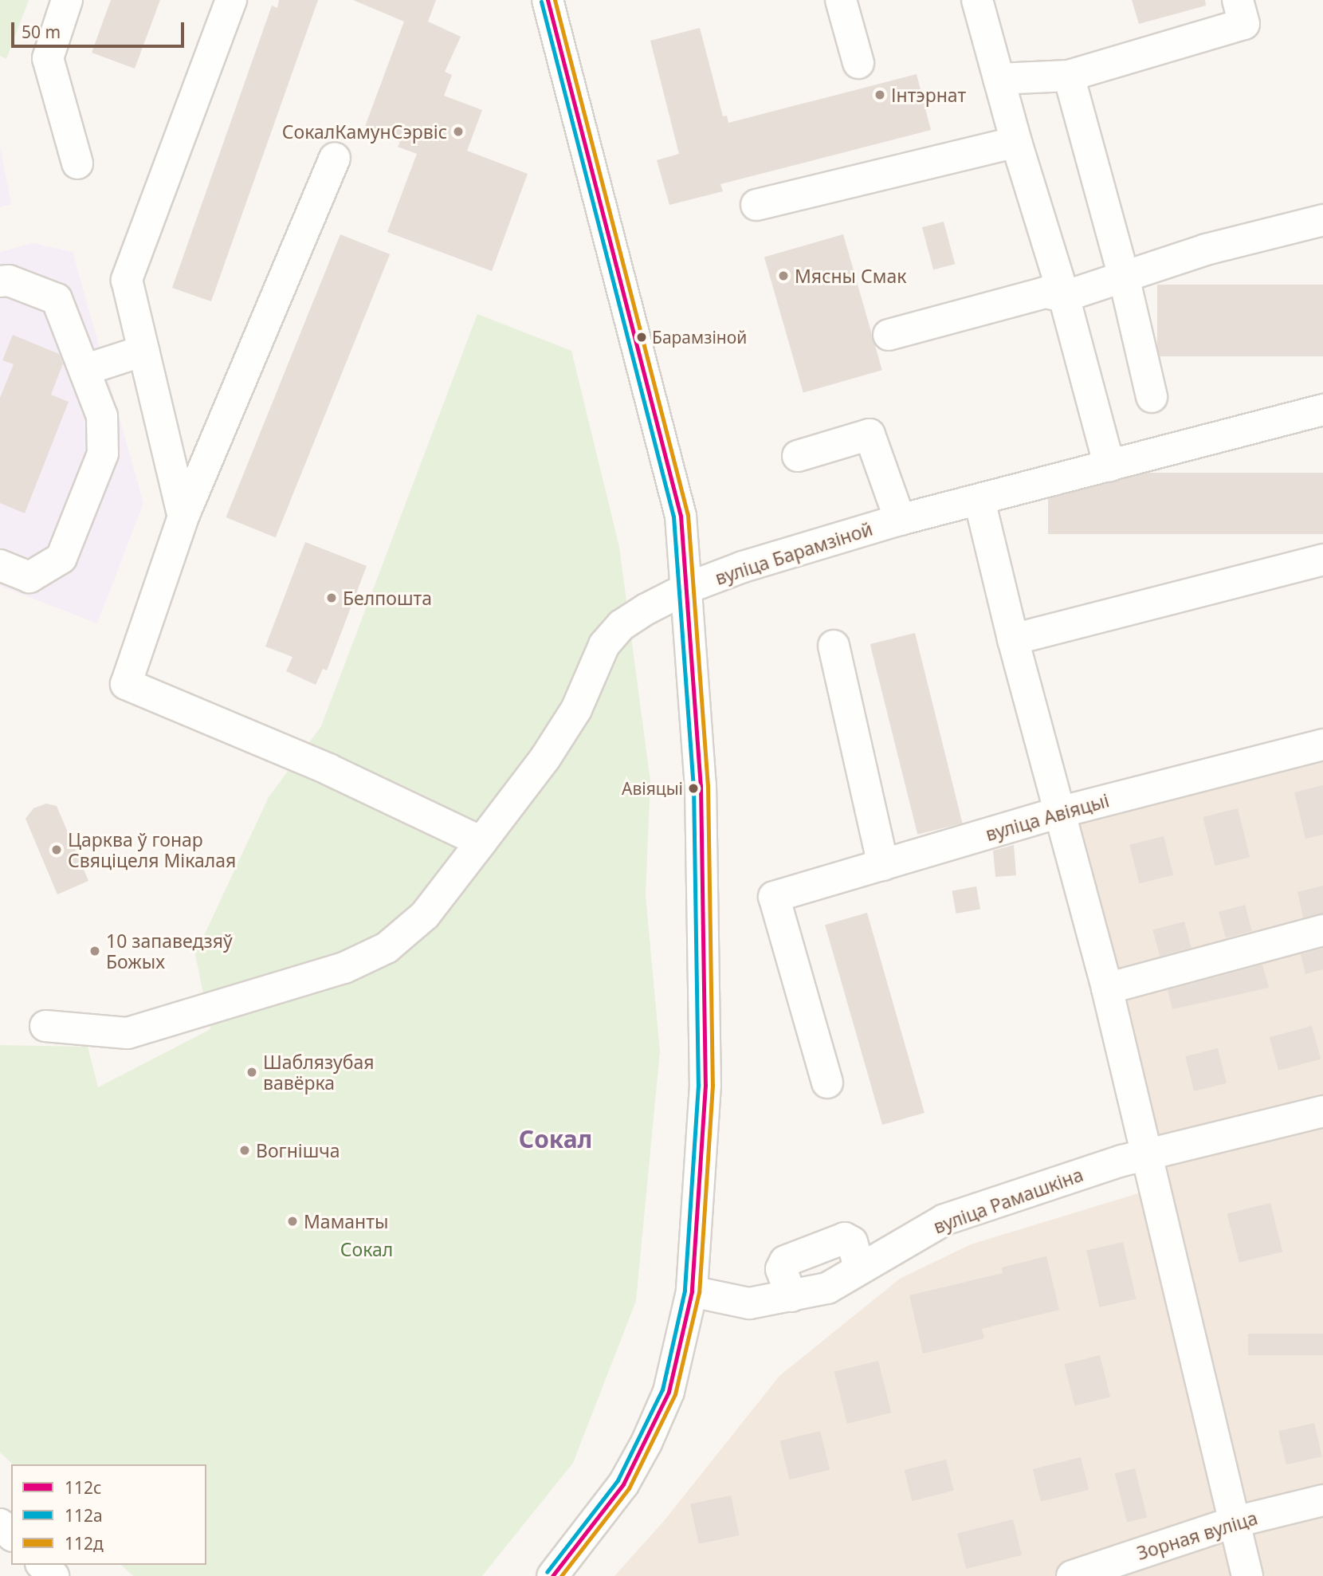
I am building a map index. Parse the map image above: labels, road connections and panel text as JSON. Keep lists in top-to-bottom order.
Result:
{
  "streets": {
    "street": [
      "вуліца Барамзіной",
      "вуліца Авіяцыі",
      "вуліца Рамашкіна",
      "Зорная вуліца"
    ]
  },
  "districts": ["Сокал"],
  "parks": ["Сокал"],
  "places": [
    "Інтэрнат",
    "СокалКамунСэрвіс",
    "Мясны Смак",
    "Барамзіной",
    "Белпошта",
    "Авіяцыі",
    "Царква ў гонар Свяціцеля Мікалая",
    "10 запаведзяў Божых",
    "Шаблязубая вавёрка",
    "Вогнішча",
    "Маманты"
  ],
  "lines": ["transit line 112с", "transit line 112д", "transit line 112а"],
  "legend": ["112с", "112а", "112д"],
  "scale_bar": "50 m"
}
